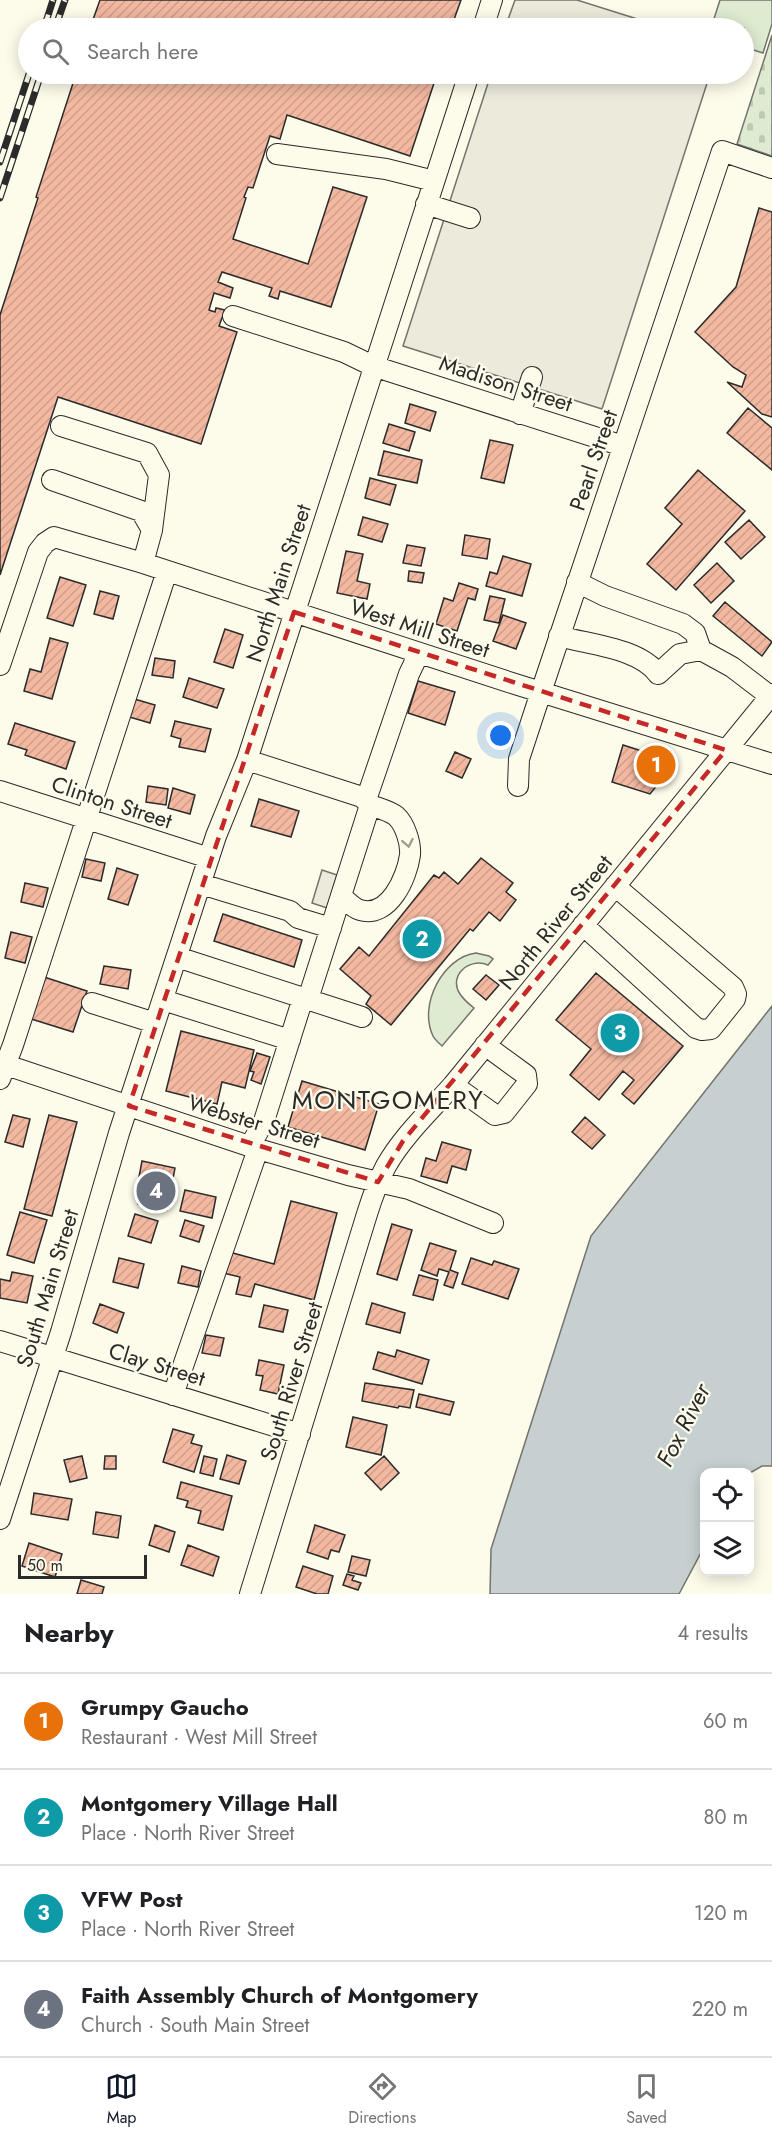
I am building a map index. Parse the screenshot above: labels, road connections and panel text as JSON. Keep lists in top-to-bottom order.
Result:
{
  "streets": {
    "street": [
      "Madison Street",
      "Pearl Street",
      "North Main Street",
      "West Mill Street",
      "Clinton Street",
      "North River Street",
      "Webster Street",
      "South Main Street",
      "Clay Street",
      "South River Street"
    ]
  },
  "crossings": [
    ["Madison Street", "Pearl Street"],
    ["Madison Street", "North Main Street"],
    ["Pearl Street", "West Mill Street"],
    ["North Main Street", "West Mill Street"],
    ["North Main Street", "Clinton Street"],
    ["North Main Street", "Webster Street"],
    ["North Main Street", "South Main Street"],
    ["West Mill Street", "North River Street"],
    ["North River Street", "Webster Street"],
    ["North River Street", "South River Street"],
    ["Webster Street", "South Main Street"],
    ["Webster Street", "South River Street"],
    ["South Main Street", "Clay Street"],
    ["Clay Street", "South River Street"]
  ],
  "districts": ["MONTGOMERY"],
  "water": ["Fox River"],
  "scale_bar": "50 m",
  "page": {
    "search": "Search here",
    "pins": [
      "1",
      "2",
      "3",
      "4"
    ],
    "scale": "50 m",
    "heading": ["Nearby", "4 results"],
    "list": [
      {
        "mark": "1",
        "name": "Grumpy Gaucho",
        "note": "Restaurant · West Mill Street",
        "value": "60 m"
      },
      {
        "mark": "2",
        "name": "Montgomery Village Hall",
        "note": "Place · North River Street",
        "value": "80 m"
      },
      {
        "mark": "3",
        "name": "VFW Post",
        "note": "Place · North River Street",
        "value": "120 m"
      },
      {
        "mark": "4",
        "name": "Faith Assembly Church of Montgomery",
        "note": "Church · South Main Street",
        "value": "220 m"
      }
    ],
    "nav": ["Map", "Directions", "Saved"]
  }
}
